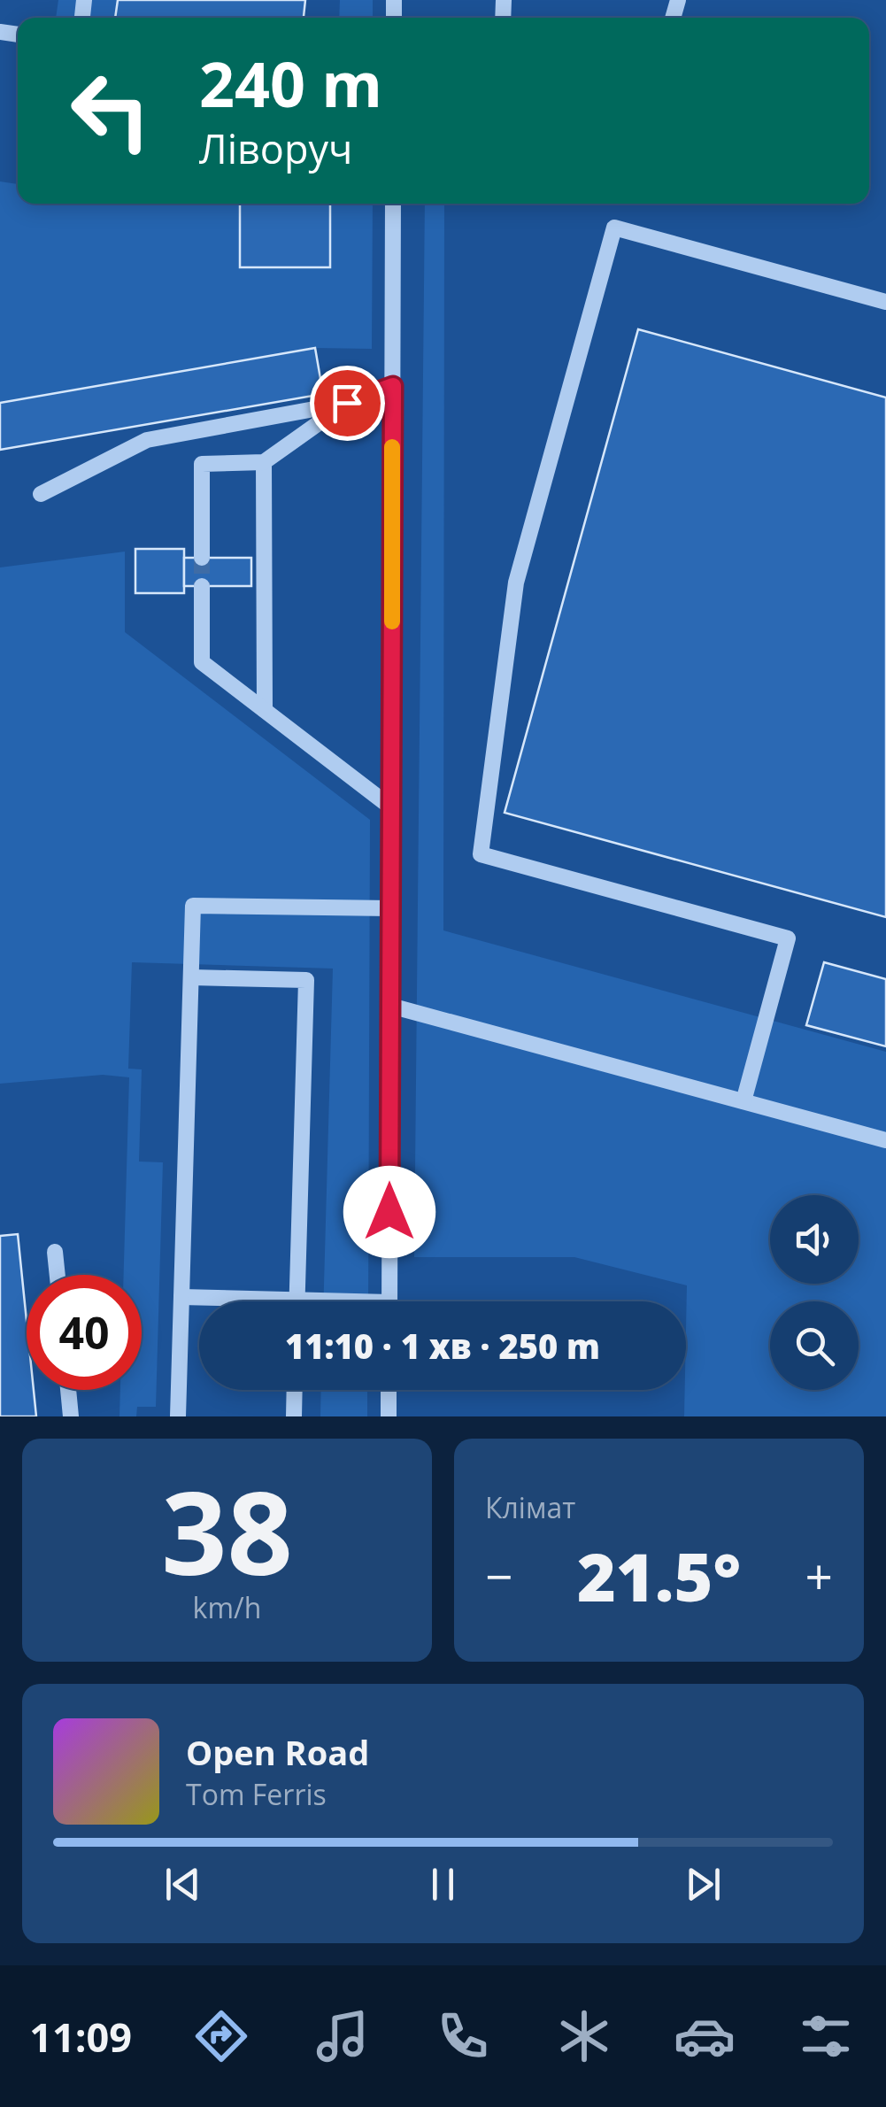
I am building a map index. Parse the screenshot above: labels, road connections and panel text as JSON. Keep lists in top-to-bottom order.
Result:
{
  "page": {
    "turn": ["240 m", "Ліворуч"],
    "limit": "40",
    "trip": "11:10 · 1 хв · 250 m",
    "tile": [
      ["38", "km/h"],
      "Клімат"
    ],
    "heat": ["−", "21.5°", "+"],
    "song": ["Open Road", "Tom Ferris"],
    "tabs": "11:09"
  }
}
